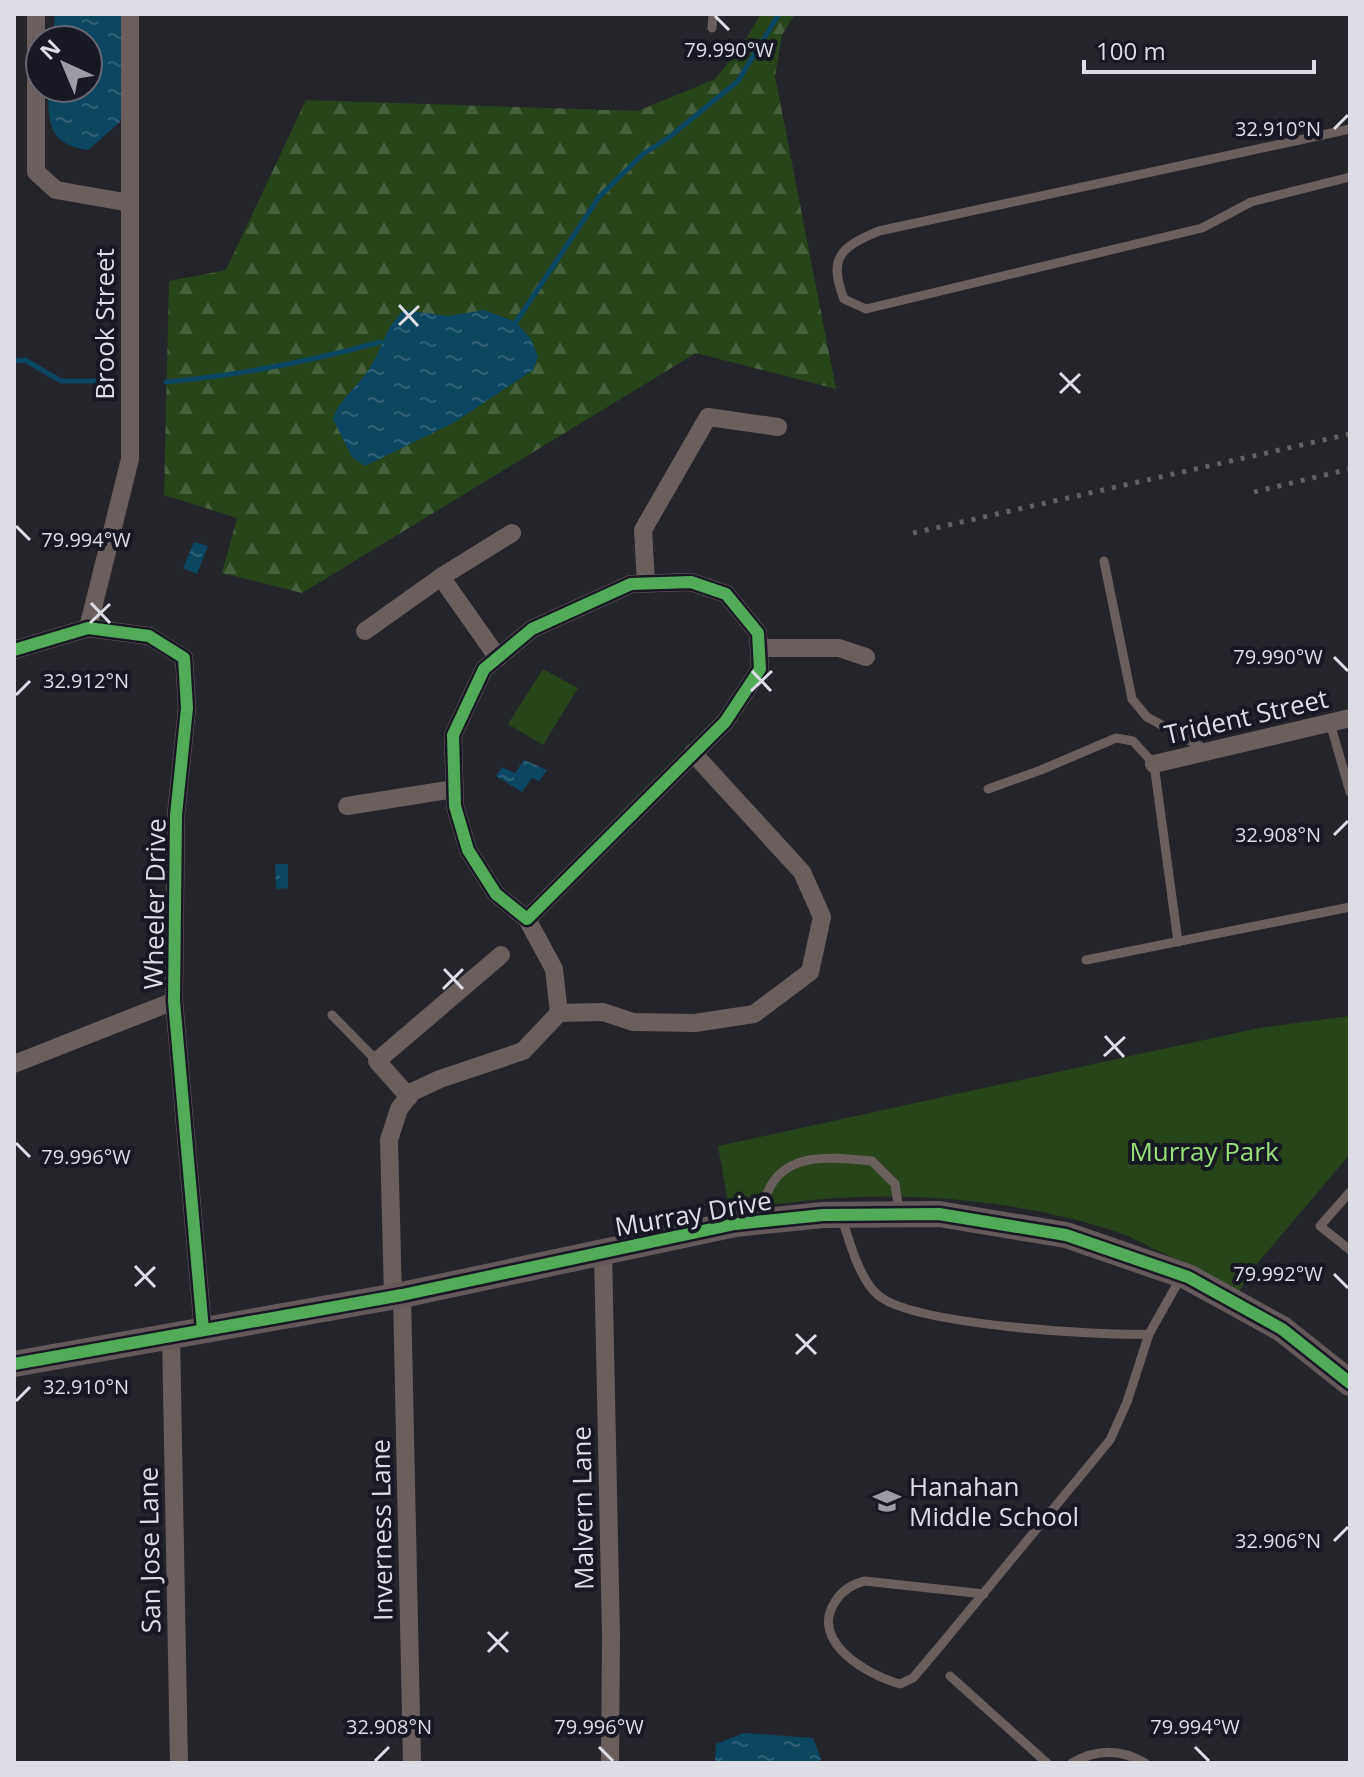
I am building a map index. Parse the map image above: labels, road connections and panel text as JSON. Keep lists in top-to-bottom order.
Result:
{
  "streets": {
    "street": [
      "Brook Street",
      "Trident Street",
      "Wheeler Drive",
      "Murray Drive",
      "Malvern Lane",
      "Inverness Lane",
      "San Jose Lane"
    ]
  },
  "crossings": [
    ["Brook Street", "Wheeler Drive"],
    ["Wheeler Drive", "Murray Drive"],
    ["Murray Drive", "Malvern Lane"],
    ["Murray Drive", "Inverness Lane"],
    ["Murray Drive", "San Jose Lane"]
  ],
  "parks": ["Murray Park"],
  "places": {
    "school or university": ["Hanahan Middle School"]
  },
  "scale_bar": "100 m",
  "north": "top left",
  "coordinates": [
    "79.990°W",
    "32.910°N",
    "79.994°W",
    "32.912°N",
    "32.908°N",
    "79.996°W",
    "79.992°W",
    "32.906°N"
  ]
}
